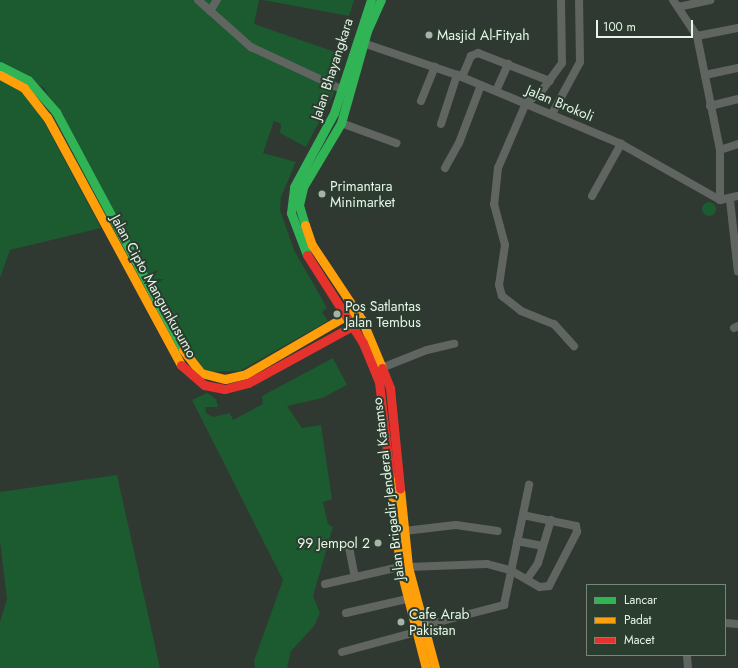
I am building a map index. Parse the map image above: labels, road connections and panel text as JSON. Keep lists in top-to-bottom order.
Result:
{
  "streets": {
    "main road": ["Jalan Bhayangkara", "Jalan Cipto Mangunkusumo", "Jalan Brigadir Jenderal Katamso"],
    "street": ["Jalan Brokoli"]
  },
  "crossings": [
    ["Jalan Bhayangkara", "Jalan Brokoli"],
    ["Jalan Bhayangkara", "Jalan Cipto Mangunkusumo"],
    ["Jalan Bhayangkara", "Jalan Brigadir Jenderal Katamso"],
    ["Jalan Cipto Mangunkusumo", "Jalan Brigadir Jenderal Katamso"]
  ],
  "places": [
    "Masjid Al-Fityah",
    "Primantara Minimarket",
    "Pos Satlantas Jalan Tembus",
    "99 Jempol 2",
    "Cafe Arab Pakistan"
  ],
  "legend": ["Lancar", "Padat", "Macet"],
  "scale_bar": "100 m"
}
